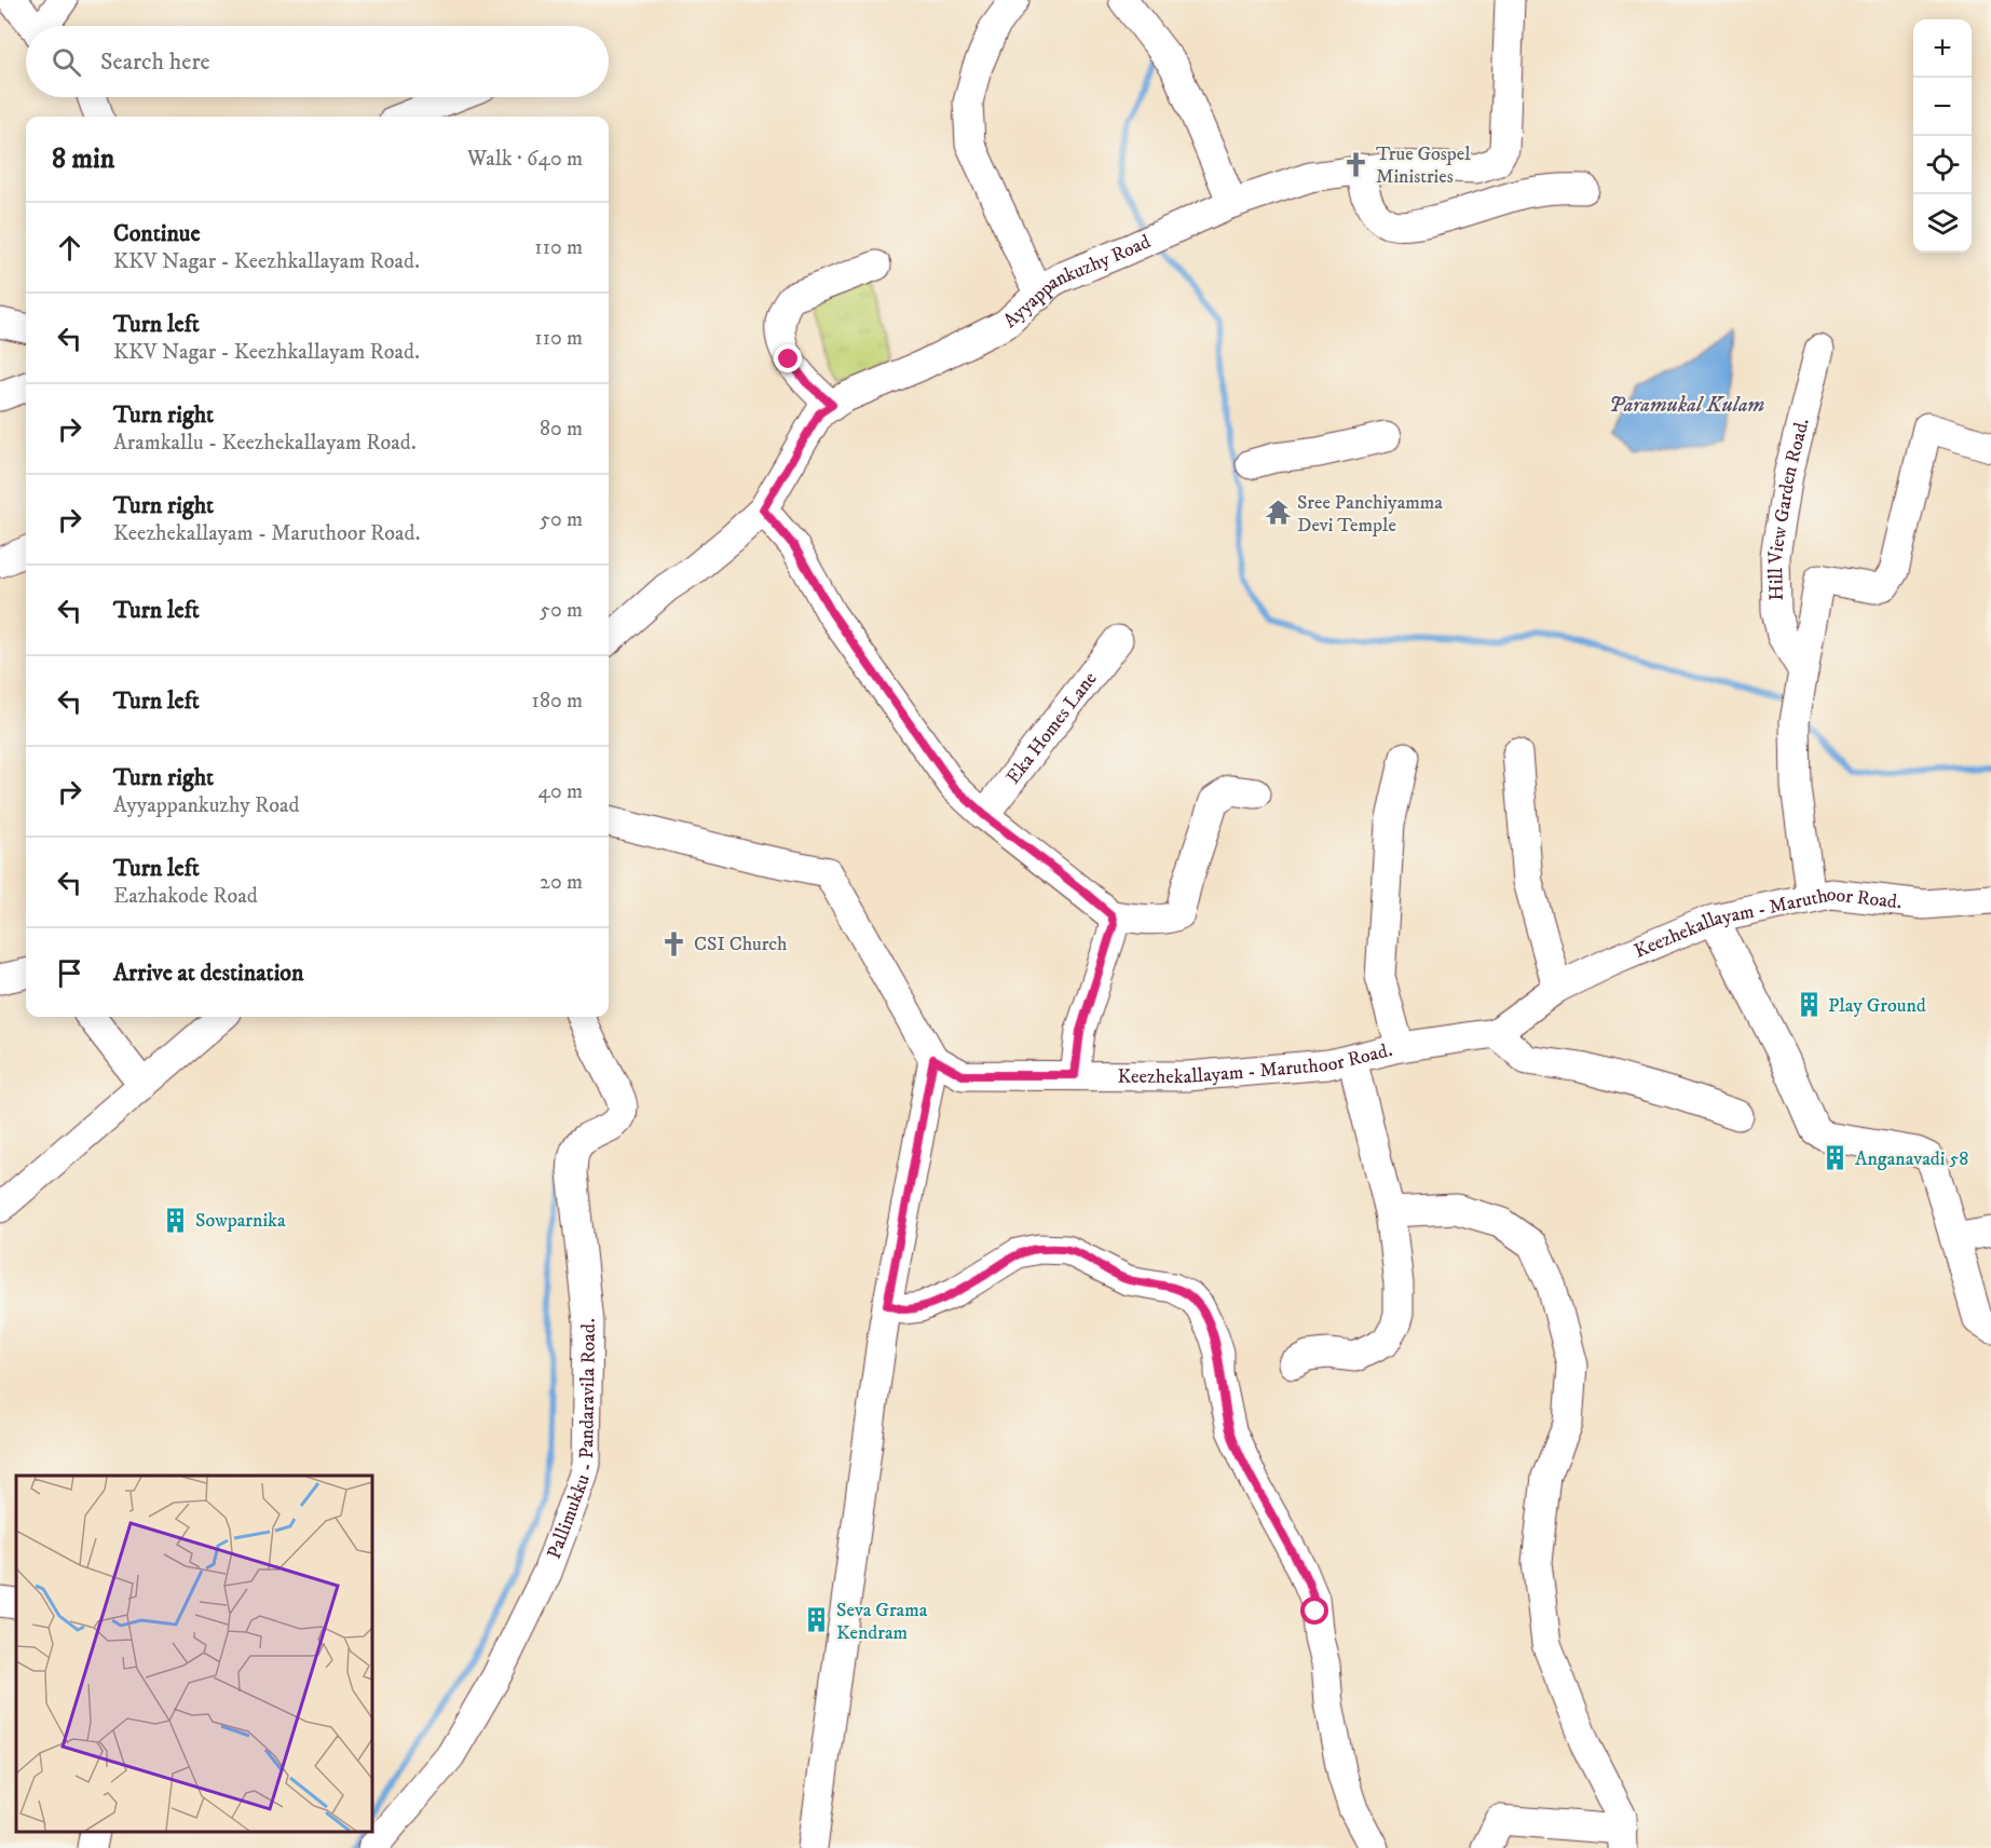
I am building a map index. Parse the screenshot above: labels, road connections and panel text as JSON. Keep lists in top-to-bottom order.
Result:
{
  "streets": {
    "street": [
      "Ayyappankuzhy Road",
      "Hill View Garden Road.",
      "Eka Homes Lane",
      "Keezhekallayam - Maruthoor Road.",
      "Pallimukku - Pandaravila Road."
    ]
  },
  "water": ["Paramukal Kulam"],
  "places": {
    "church": ["True Gospel Ministries", "CSI Church"],
    "temple": ["Sree Panchiyamma Devi Temple"],
    "building": [
      "Play Ground",
      "Anganavadi 58",
      "Sowparnika",
      "Seva Grama Kendram"
    ]
  },
  "page": {
    "map_buttons": ["+", "−"],
    "search": "Search here",
    "heading": ["8 min", "Walk · 640 m"],
    "list": [
      ["Continue", "KKV Nagar - Keezhkallayam Road.", "110 m"],
      ["Turn left", "KKV Nagar - Keezhkallayam Road.", "110 m"],
      ["Turn right", "Aramkallu - Keezhekallayam Road.", "80 m"],
      ["Turn right", "Keezhekallayam - Maruthoor Road.", "50 m"],
      ["Turn left", "50 m"],
      ["Turn left", "180 m"],
      ["Turn right", "Ayyappankuzhy Road", "40 m"],
      ["Turn left", "Eazhakode Road", "20 m"],
      "Arrive at destination"
    ]
  }
}
